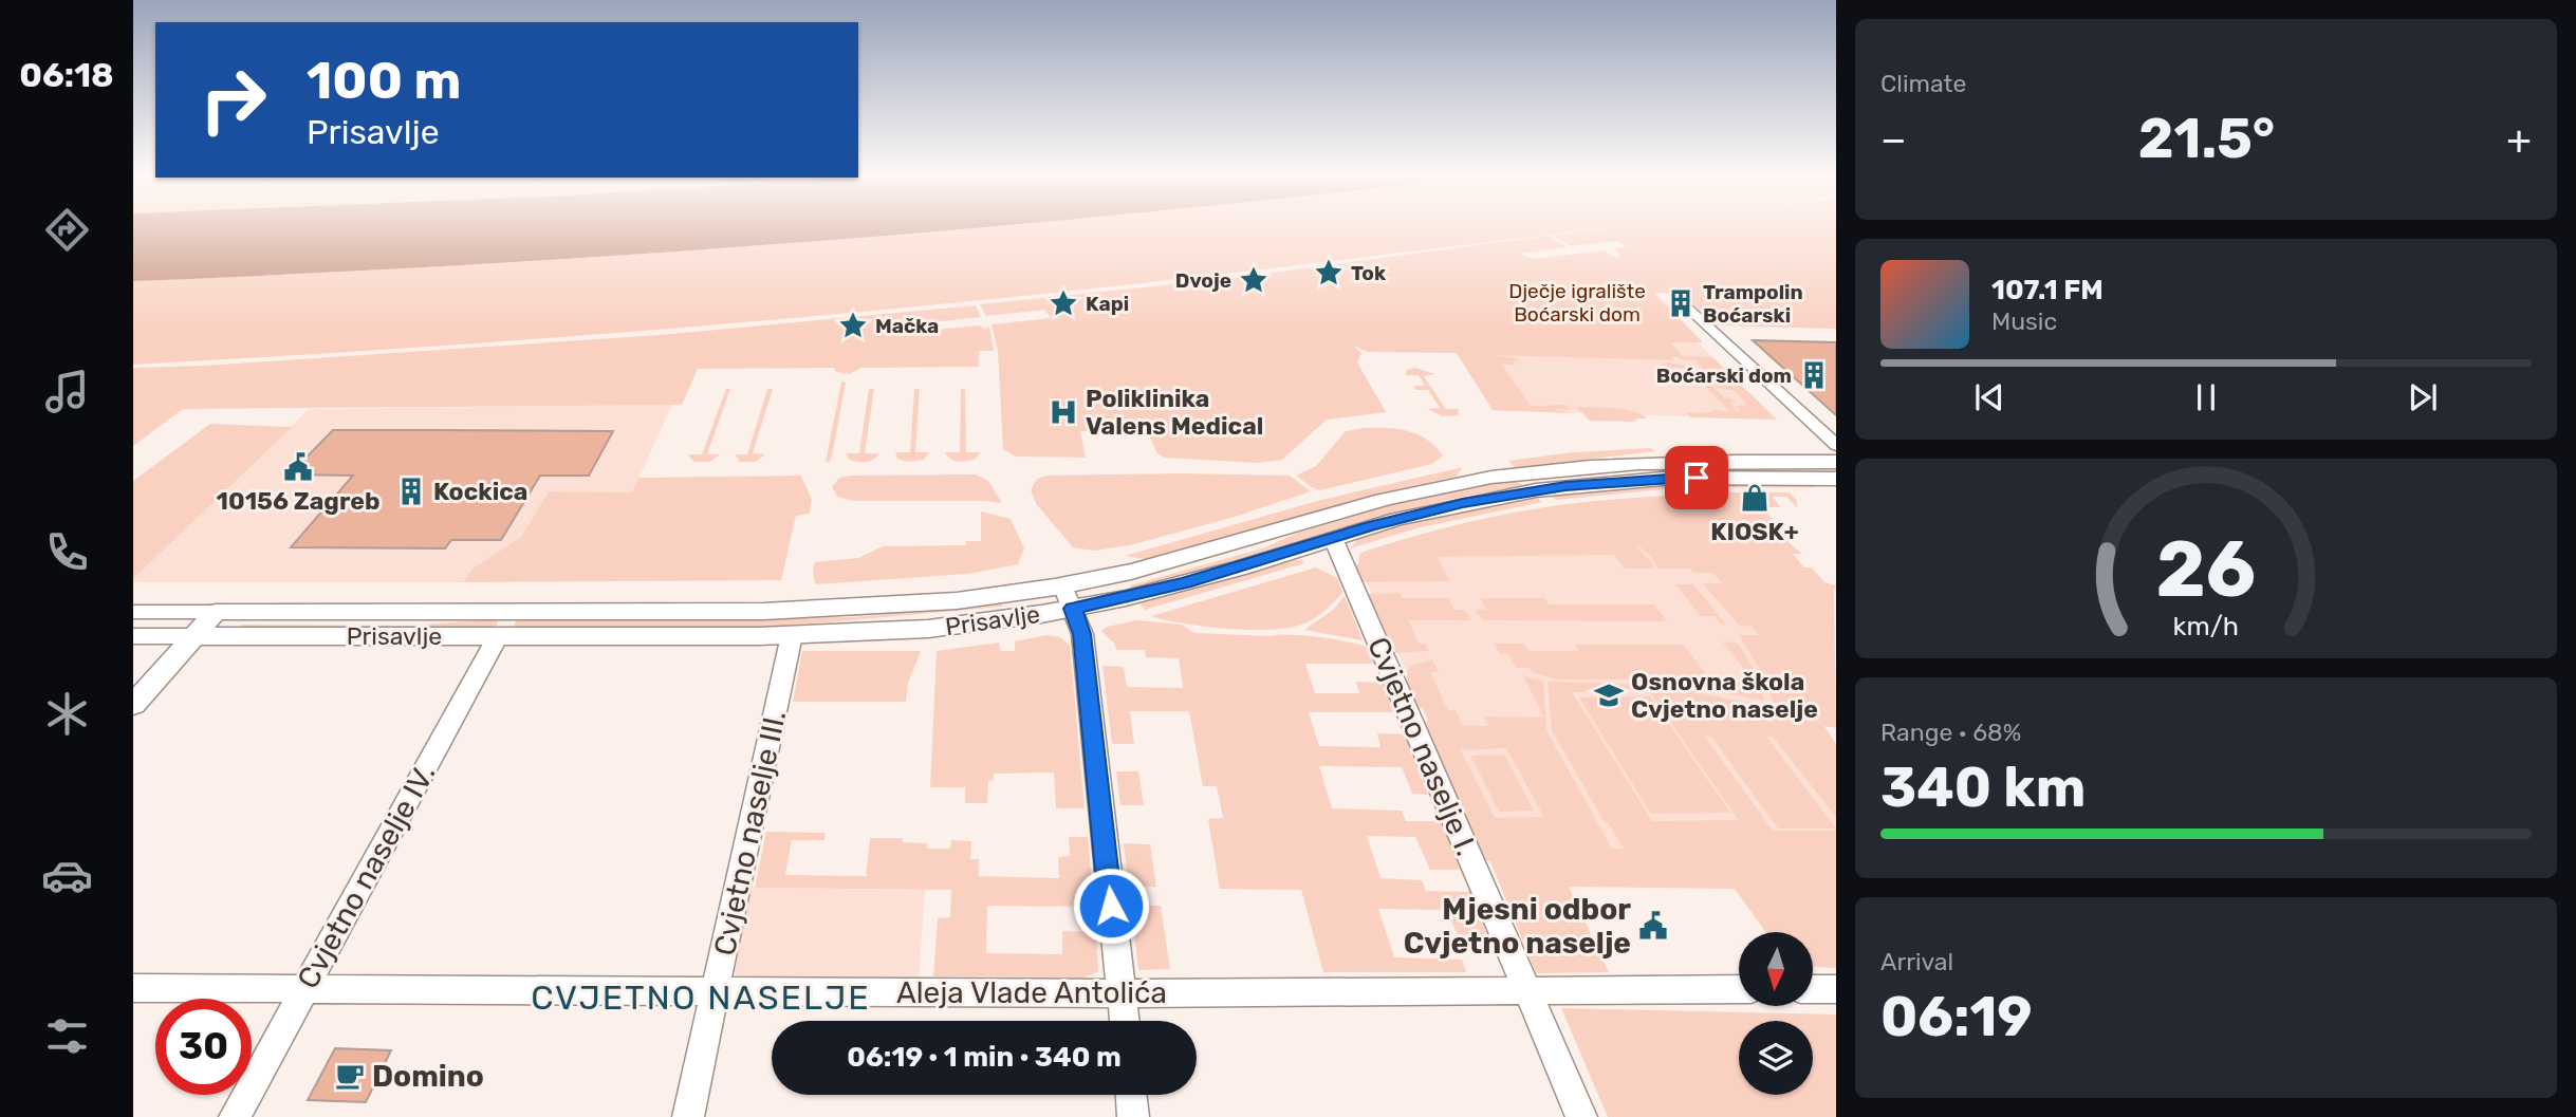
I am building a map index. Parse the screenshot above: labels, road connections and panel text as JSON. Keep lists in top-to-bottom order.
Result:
{
  "streets": {
    "street": [
      "Prisavlje",
      "Cvjetno naselje I.",
      "Cvjetno naselje III.",
      "Cvjetno naselje IV.",
      "Aleja Vlade Antolića"
    ]
  },
  "crossings": [
    ["Prisavlje", "Cvjetno naselje I."],
    ["Prisavlje", "Cvjetno naselje III."],
    ["Prisavlje", "Cvjetno naselje IV."],
    ["Cvjetno naselje I.", "Aleja Vlade Antolića"],
    ["Cvjetno naselje III.", "Aleja Vlade Antolića"],
    ["Cvjetno naselje IV.", "Aleja Vlade Antolića"]
  ],
  "districts": ["CVJETNO NASELJE"],
  "parks": ["Dječje igralište Boćarski dom"],
  "places": {
    "place": [
      "Tok",
      "Dvoje",
      "Kapi",
      "Mačka"
    ],
    "building": ["Trampolin Boćarski", "Boćarski dom", "Kockica"],
    "hospital": ["Poliklinika Valens Medical"],
    "public building": ["10156 Zagreb", "Mjesni odbor Cvjetno naselje"],
    "shop": ["KIOSK+"],
    "school or university": ["Osnovna škola Cvjetno naselje"],
    "cafe": ["Domino"]
  },
  "north": "bottom",
  "page": {
    "tabs": "06:18",
    "tile": [
      "Climate",
      ["Range · 68%", "340 km"],
      ["Arrival", "06:19"]
    ],
    "turn": ["100 m", "Prisavlje"],
    "heat": ["−", "21.5°", "+"],
    "song": ["107.1 FM", "Music"],
    "limit": "30",
    "trip": "06:19 · 1 min · 340 m",
    "gauge": ["26", "km/h"]
  }
}
